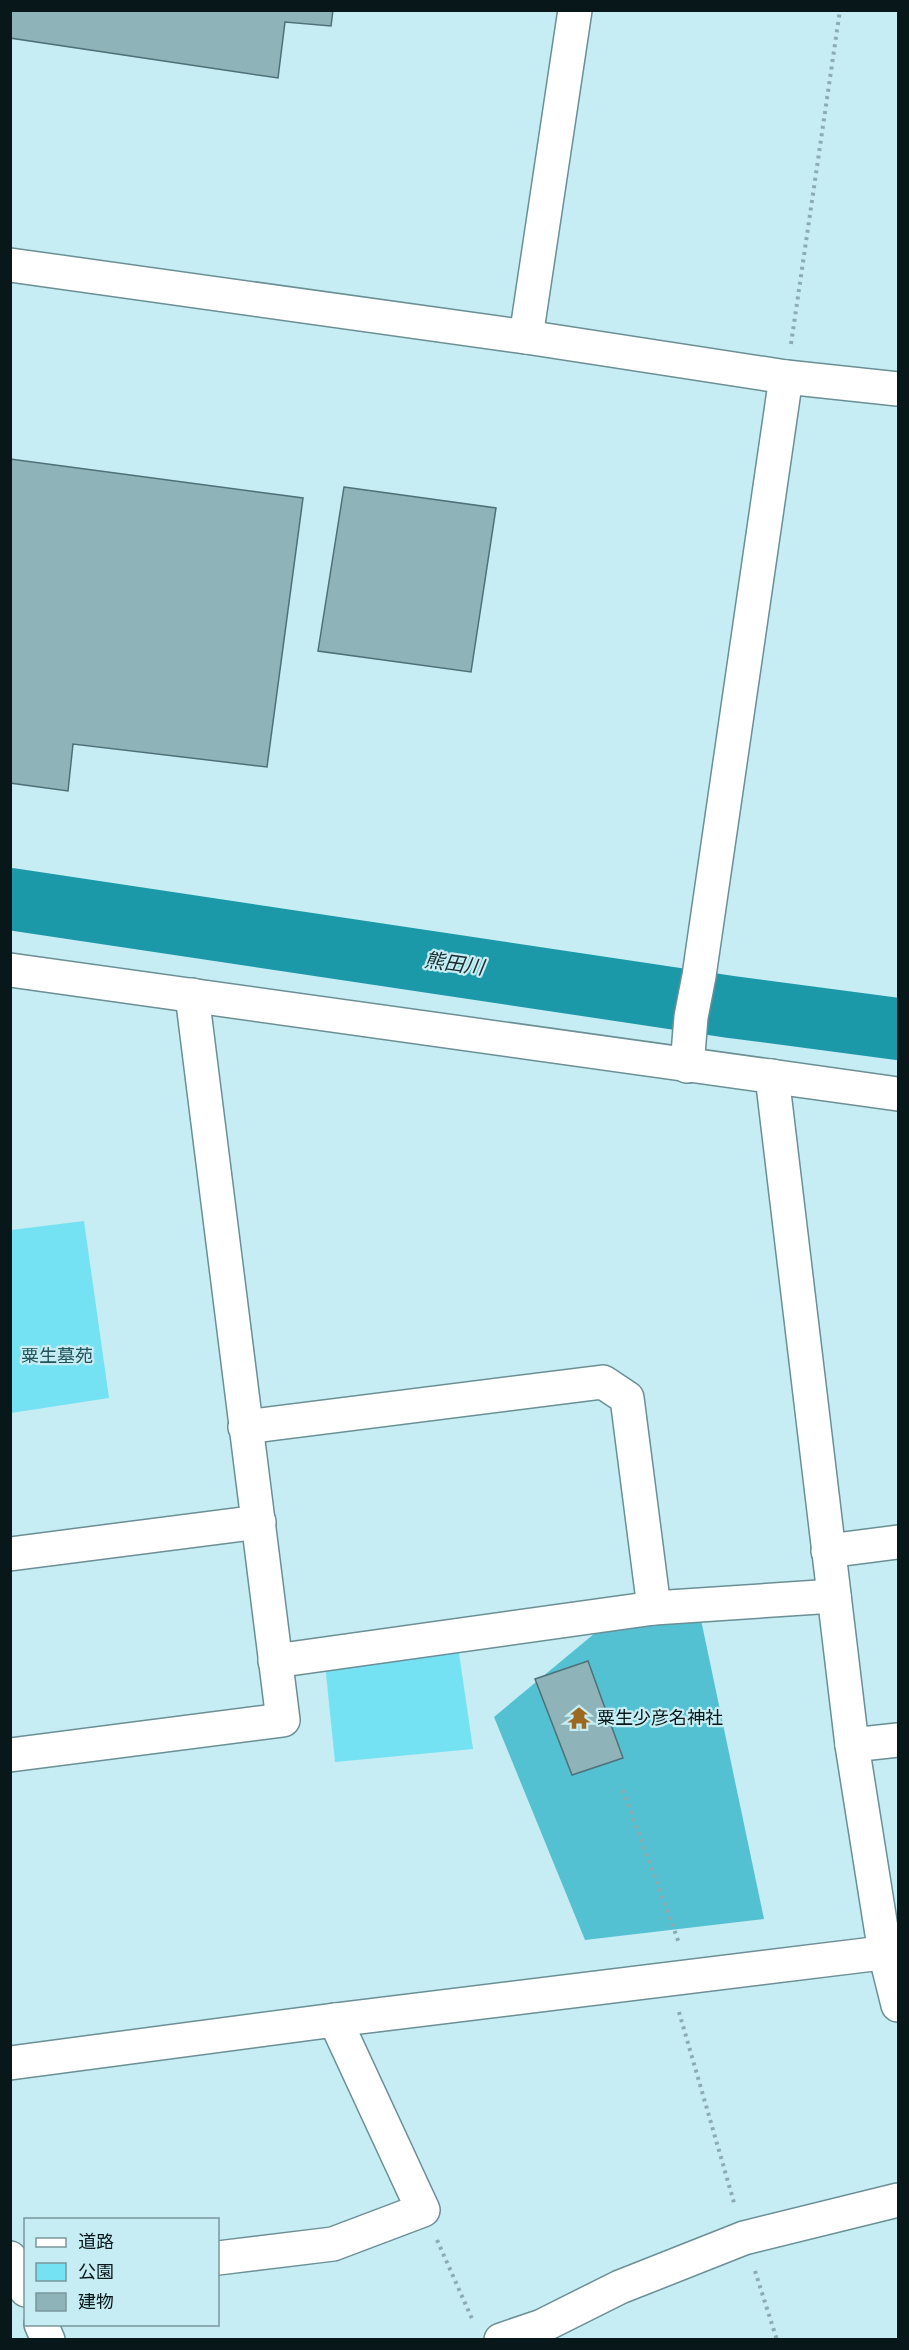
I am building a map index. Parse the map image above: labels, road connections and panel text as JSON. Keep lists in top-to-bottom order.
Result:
{
  "water": ["熊田川"],
  "parks": ["粟生墓苑"],
  "places": {
    "temple": ["粟生少彦名神社"]
  },
  "legend": ["道路", "公園", "建物"]
}
